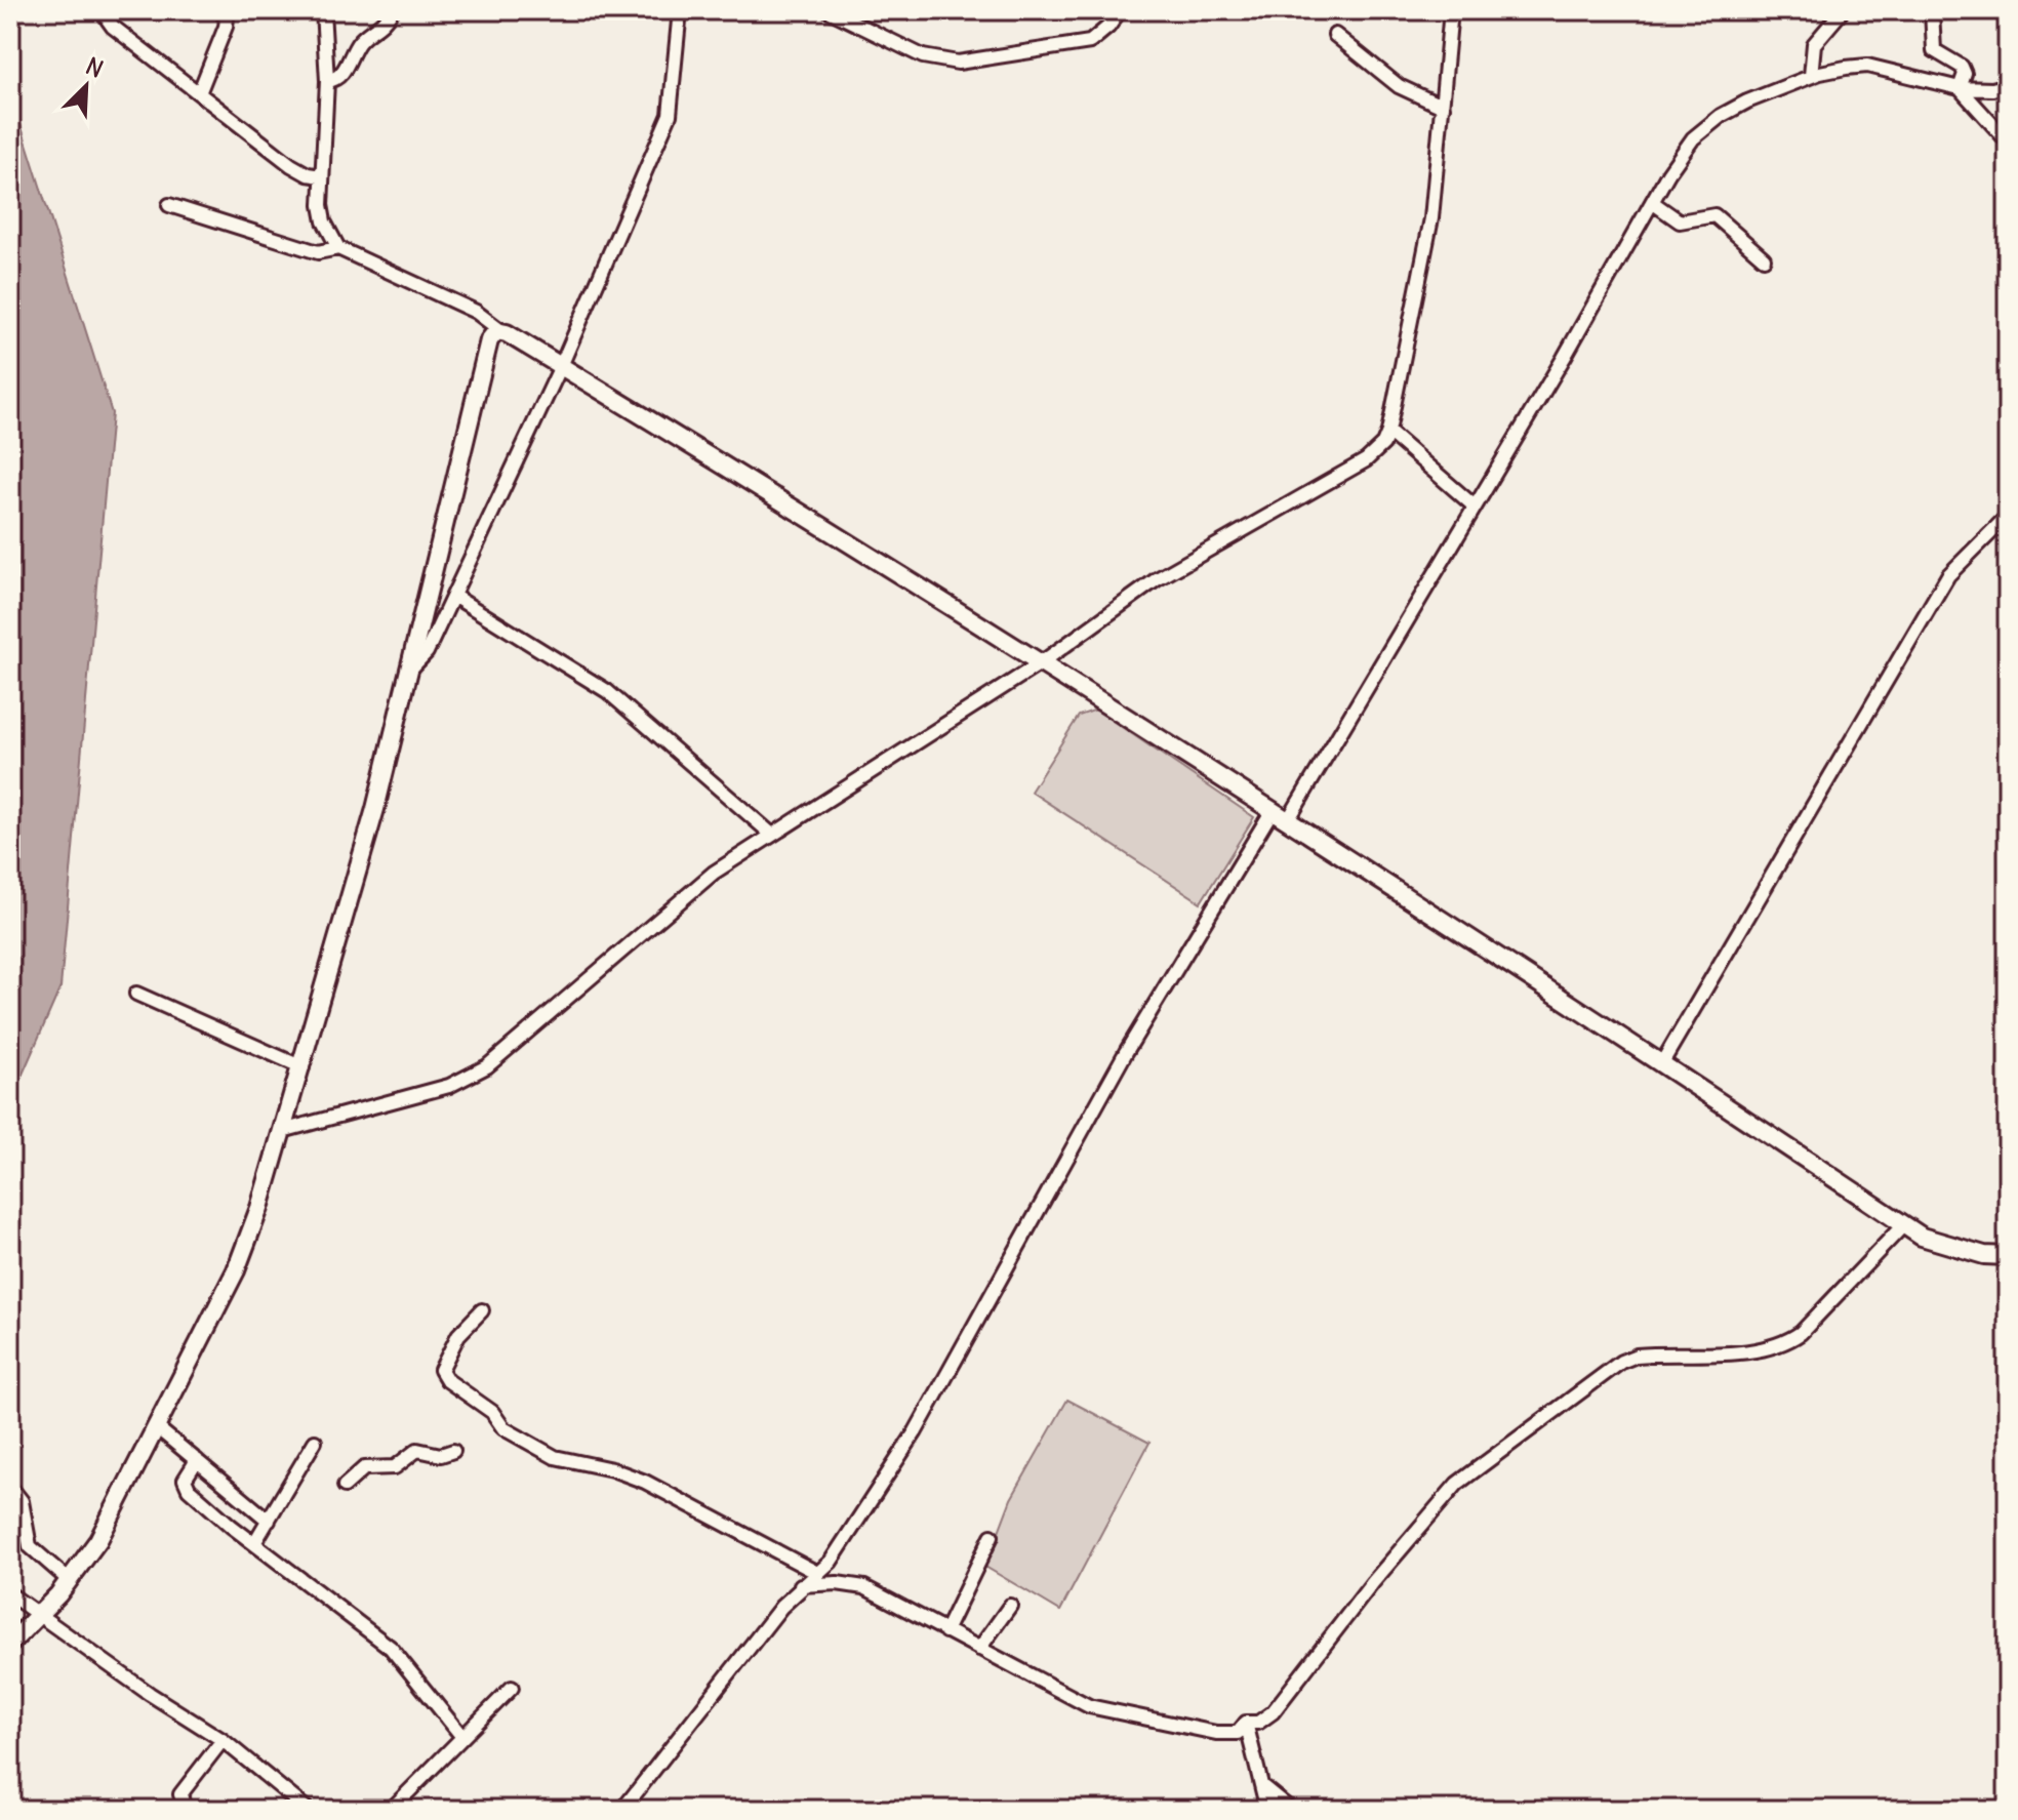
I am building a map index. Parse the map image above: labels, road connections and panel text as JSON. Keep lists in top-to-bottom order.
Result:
{
  "north": "top right"
}
